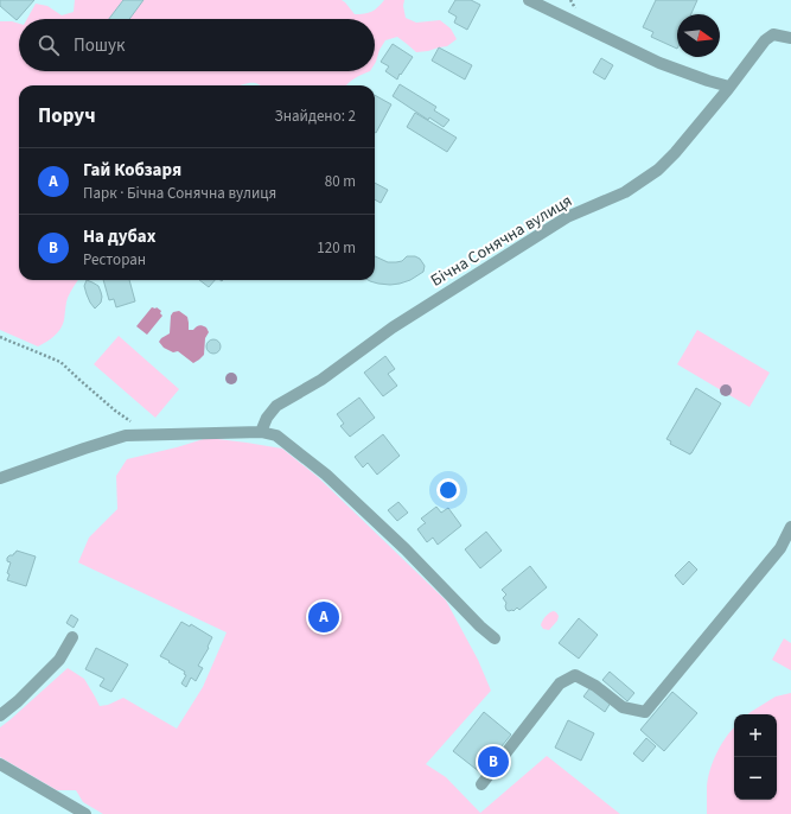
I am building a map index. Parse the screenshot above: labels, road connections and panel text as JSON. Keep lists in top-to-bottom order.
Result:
{
  "streets": {
    "street": ["Бічна Сонячна вулиця"]
  },
  "north": "right",
  "page": {
    "search": "Пошук",
    "heading": ["Поруч", "Знайдено: 2"],
    "list": [
      {
        "mark": "A",
        "name": "Гай Кобзаря",
        "note": "Парк · Бічна Сонячна вулиця",
        "value": "80 m"
      },
      {
        "mark": "B",
        "name": "На дубах",
        "note": "Ресторан",
        "value": "120 m"
      }
    ],
    "pins": ["A", "B"],
    "map_buttons": ["+", "−"]
  }
}
